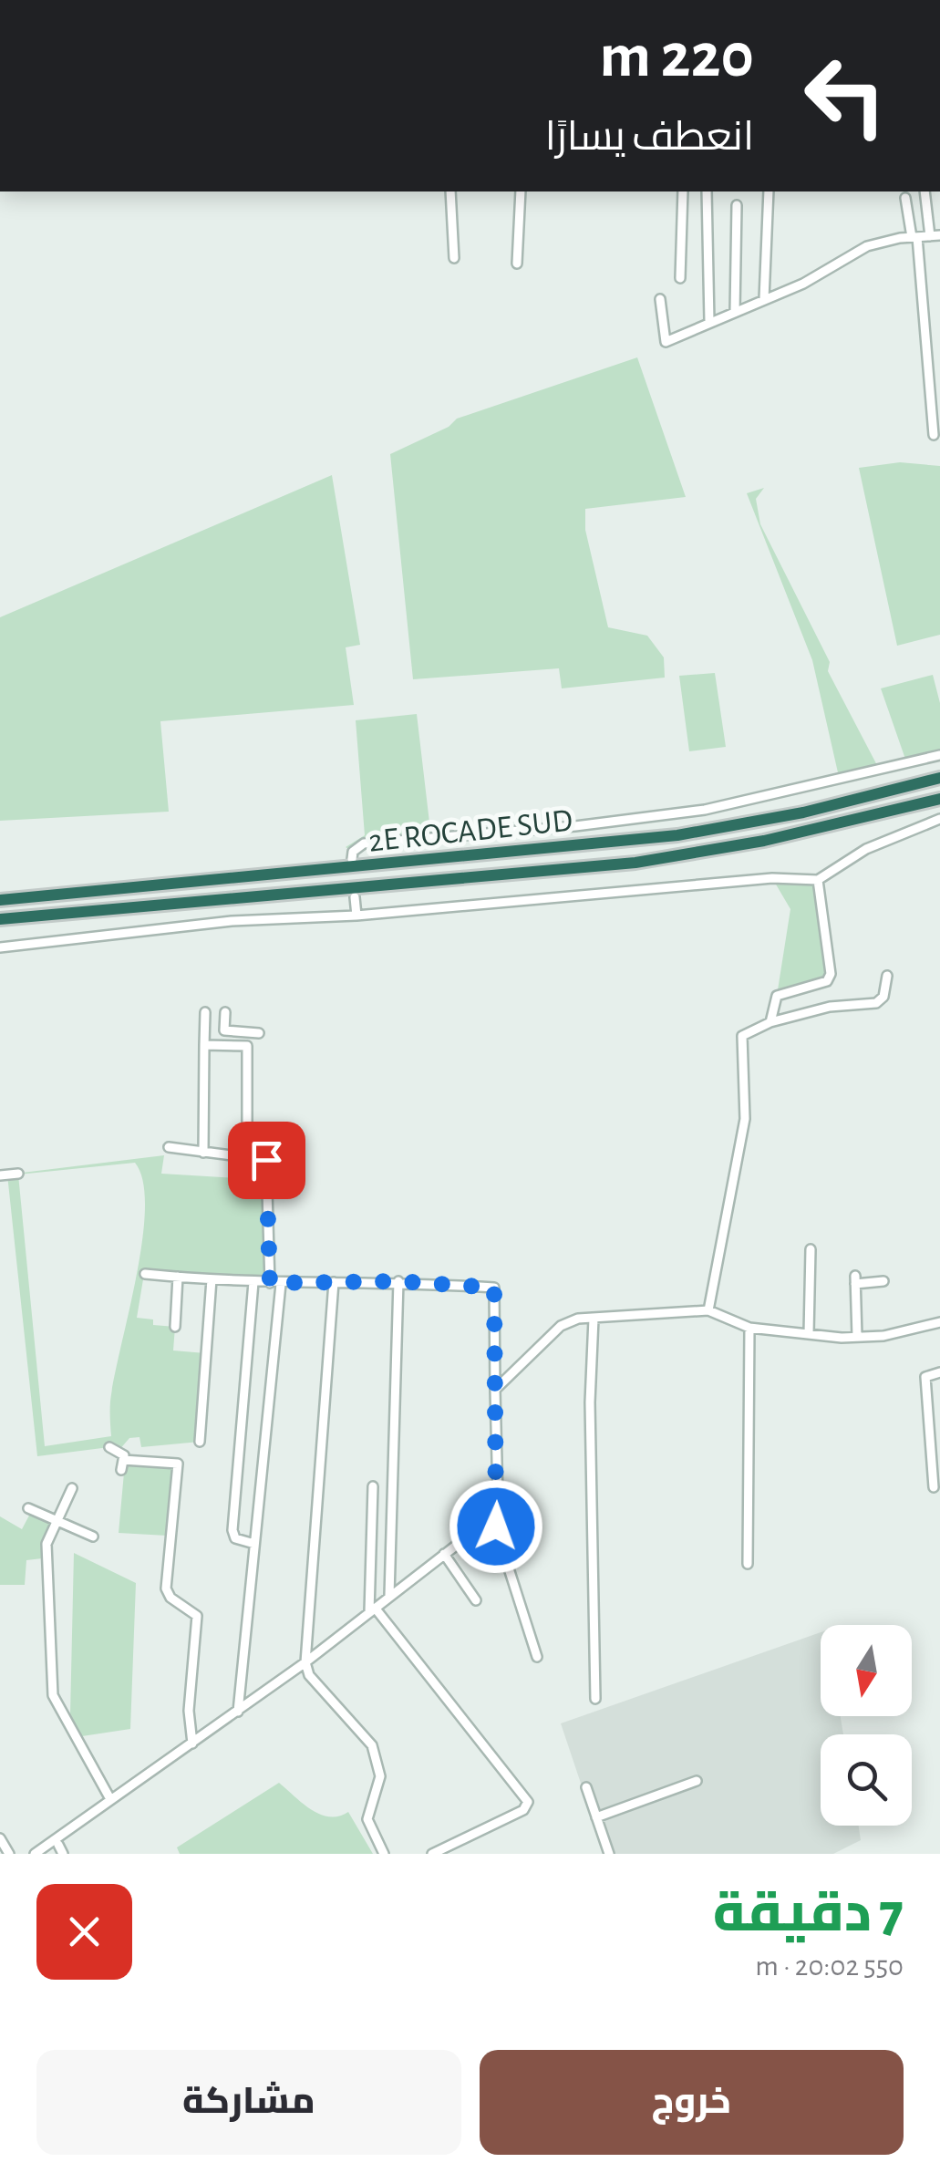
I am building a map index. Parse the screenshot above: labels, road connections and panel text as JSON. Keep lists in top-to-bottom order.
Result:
{
  "streets": {
    "highway": ["2E ROCADE SUD"]
  },
  "north": "bottom",
  "page": {
    "turn": ["220 m", "انعطف يسارًا"],
    "heading": ["7 دقيقة", "550 m · 20:02"],
    "buttons": ["خروج", "مشاركة"]
  }
}
